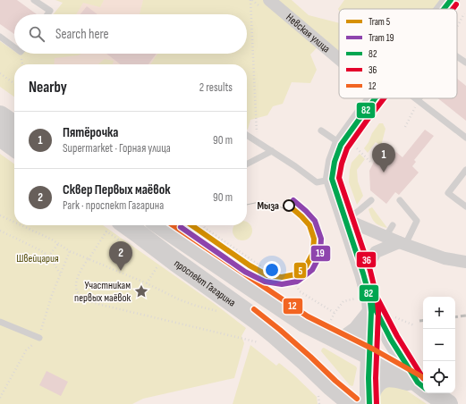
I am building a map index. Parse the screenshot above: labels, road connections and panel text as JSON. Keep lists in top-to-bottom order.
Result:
{
  "streets": {
    "main road": ["проспект Гагарина"],
    "street": ["Невская улица"]
  },
  "parks": ["Швейцария"],
  "places": {
    "other": ["Мыза"],
    "place": ["Участникам первых маёвок"]
  },
  "lines": [
    "transit line 82",
    "transit line 36",
    "tram line 19",
    "tram line 5",
    "transit line 12"
  ],
  "legend": [
    "Tram 5",
    "Tram 19",
    "82",
    "36",
    "12"
  ],
  "page": {
    "search": "Search here",
    "heading": ["Nearby", "2 results"],
    "list": [
      {
        "mark": "1",
        "name": "Пятёрочка",
        "note": "Supermarket · Горная улица",
        "value": "90 m"
      },
      {
        "mark": "2",
        "name": "Сквер Первых маёвок",
        "note": "Park · проспект Гагарина",
        "value": "90 m"
      }
    ],
    "pins": ["1", "2"],
    "map_buttons": ["+", "−"]
  }
}
